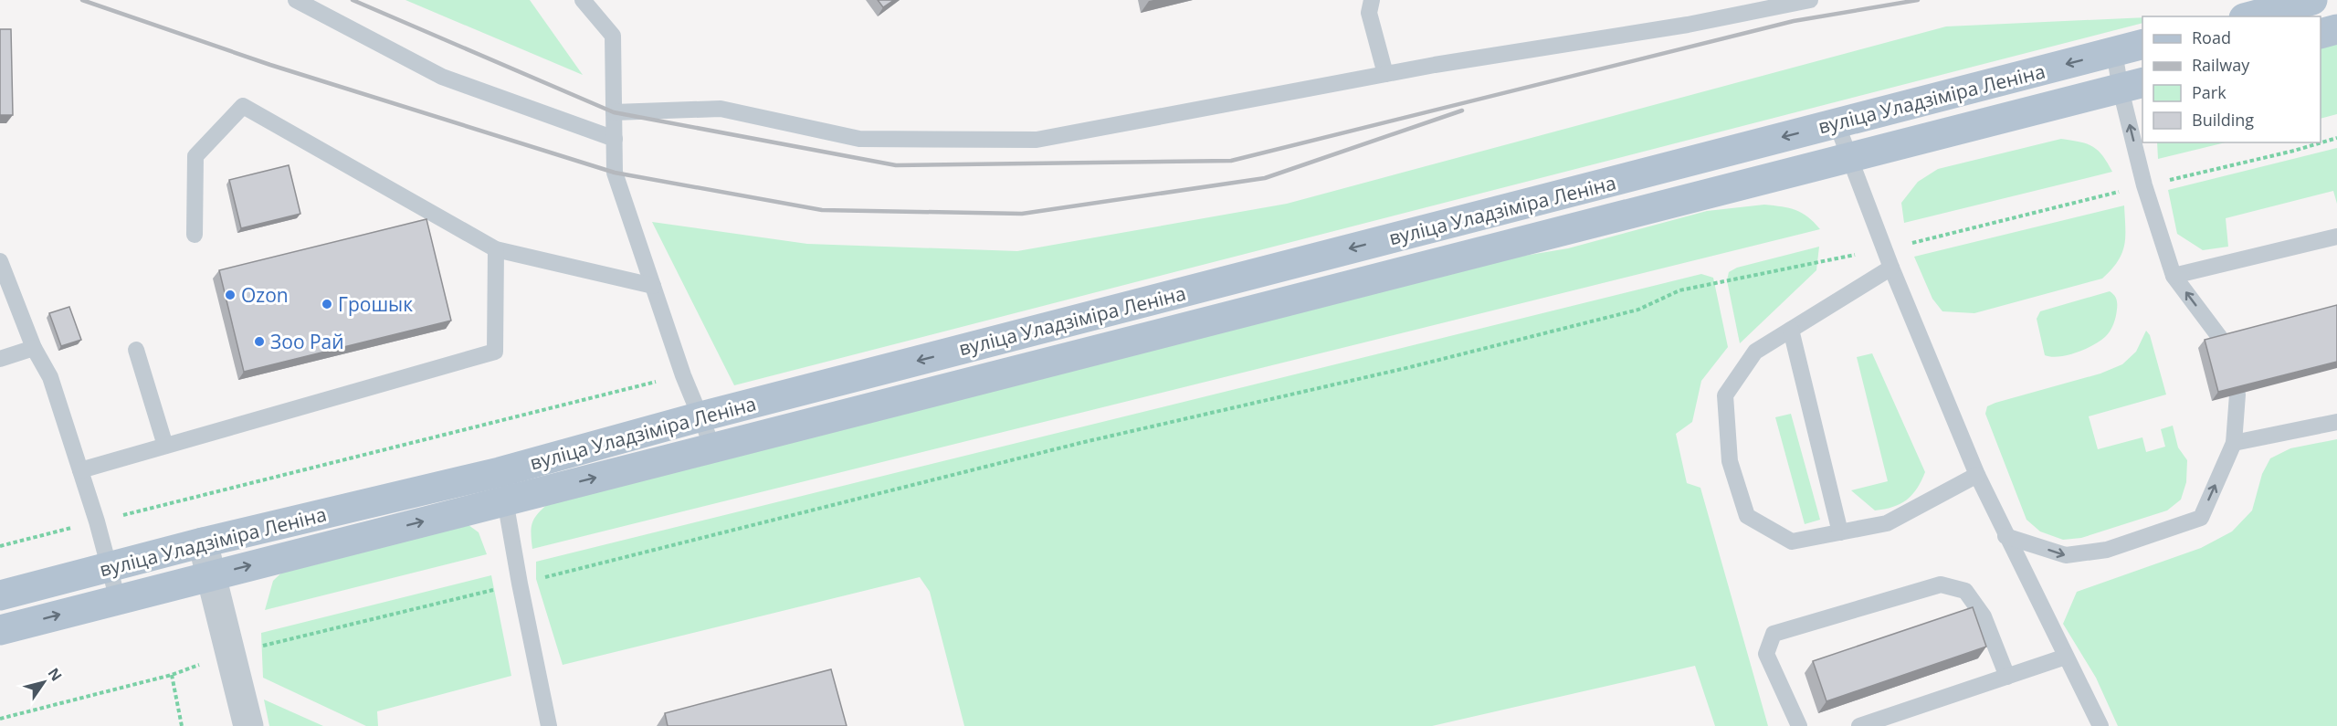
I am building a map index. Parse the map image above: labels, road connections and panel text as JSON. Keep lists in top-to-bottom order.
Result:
{
  "streets": {
    "main road": ["вуліца Уладзіміра Леніна"]
  },
  "places": ["Ozon", "Грошык", "Зоо Рай"],
  "legend": [
    "Road",
    "Railway",
    "Park",
    "Building"
  ],
  "north": "top right"
}
